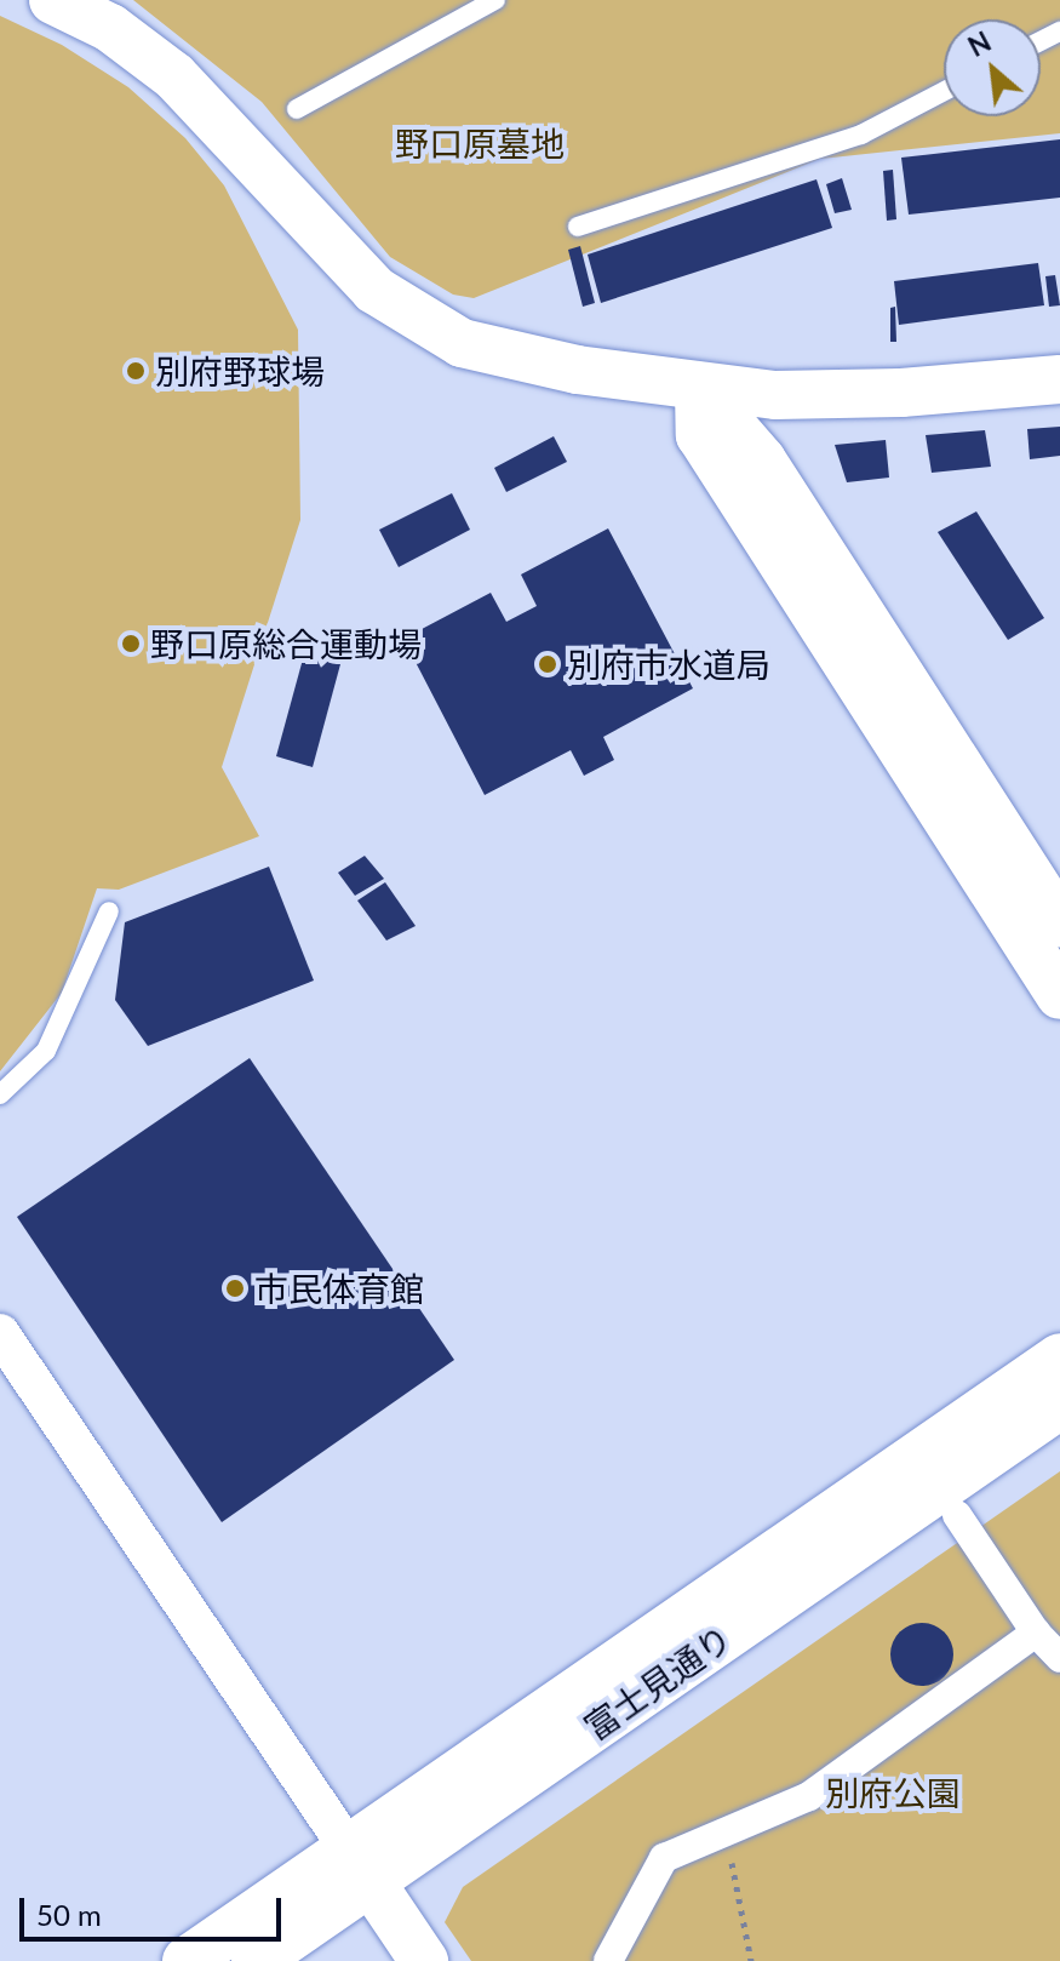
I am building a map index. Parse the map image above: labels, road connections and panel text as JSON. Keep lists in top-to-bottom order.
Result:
{
  "streets": {
    "street": ["富士見通り"]
  },
  "parks": ["野口原墓地", "別府公園"],
  "places": [
    "別府野球場",
    "野口原総合運動場",
    "別府市水道局",
    "市民体育館"
  ],
  "scale_bar": "50 m",
  "north": "top left"
}
